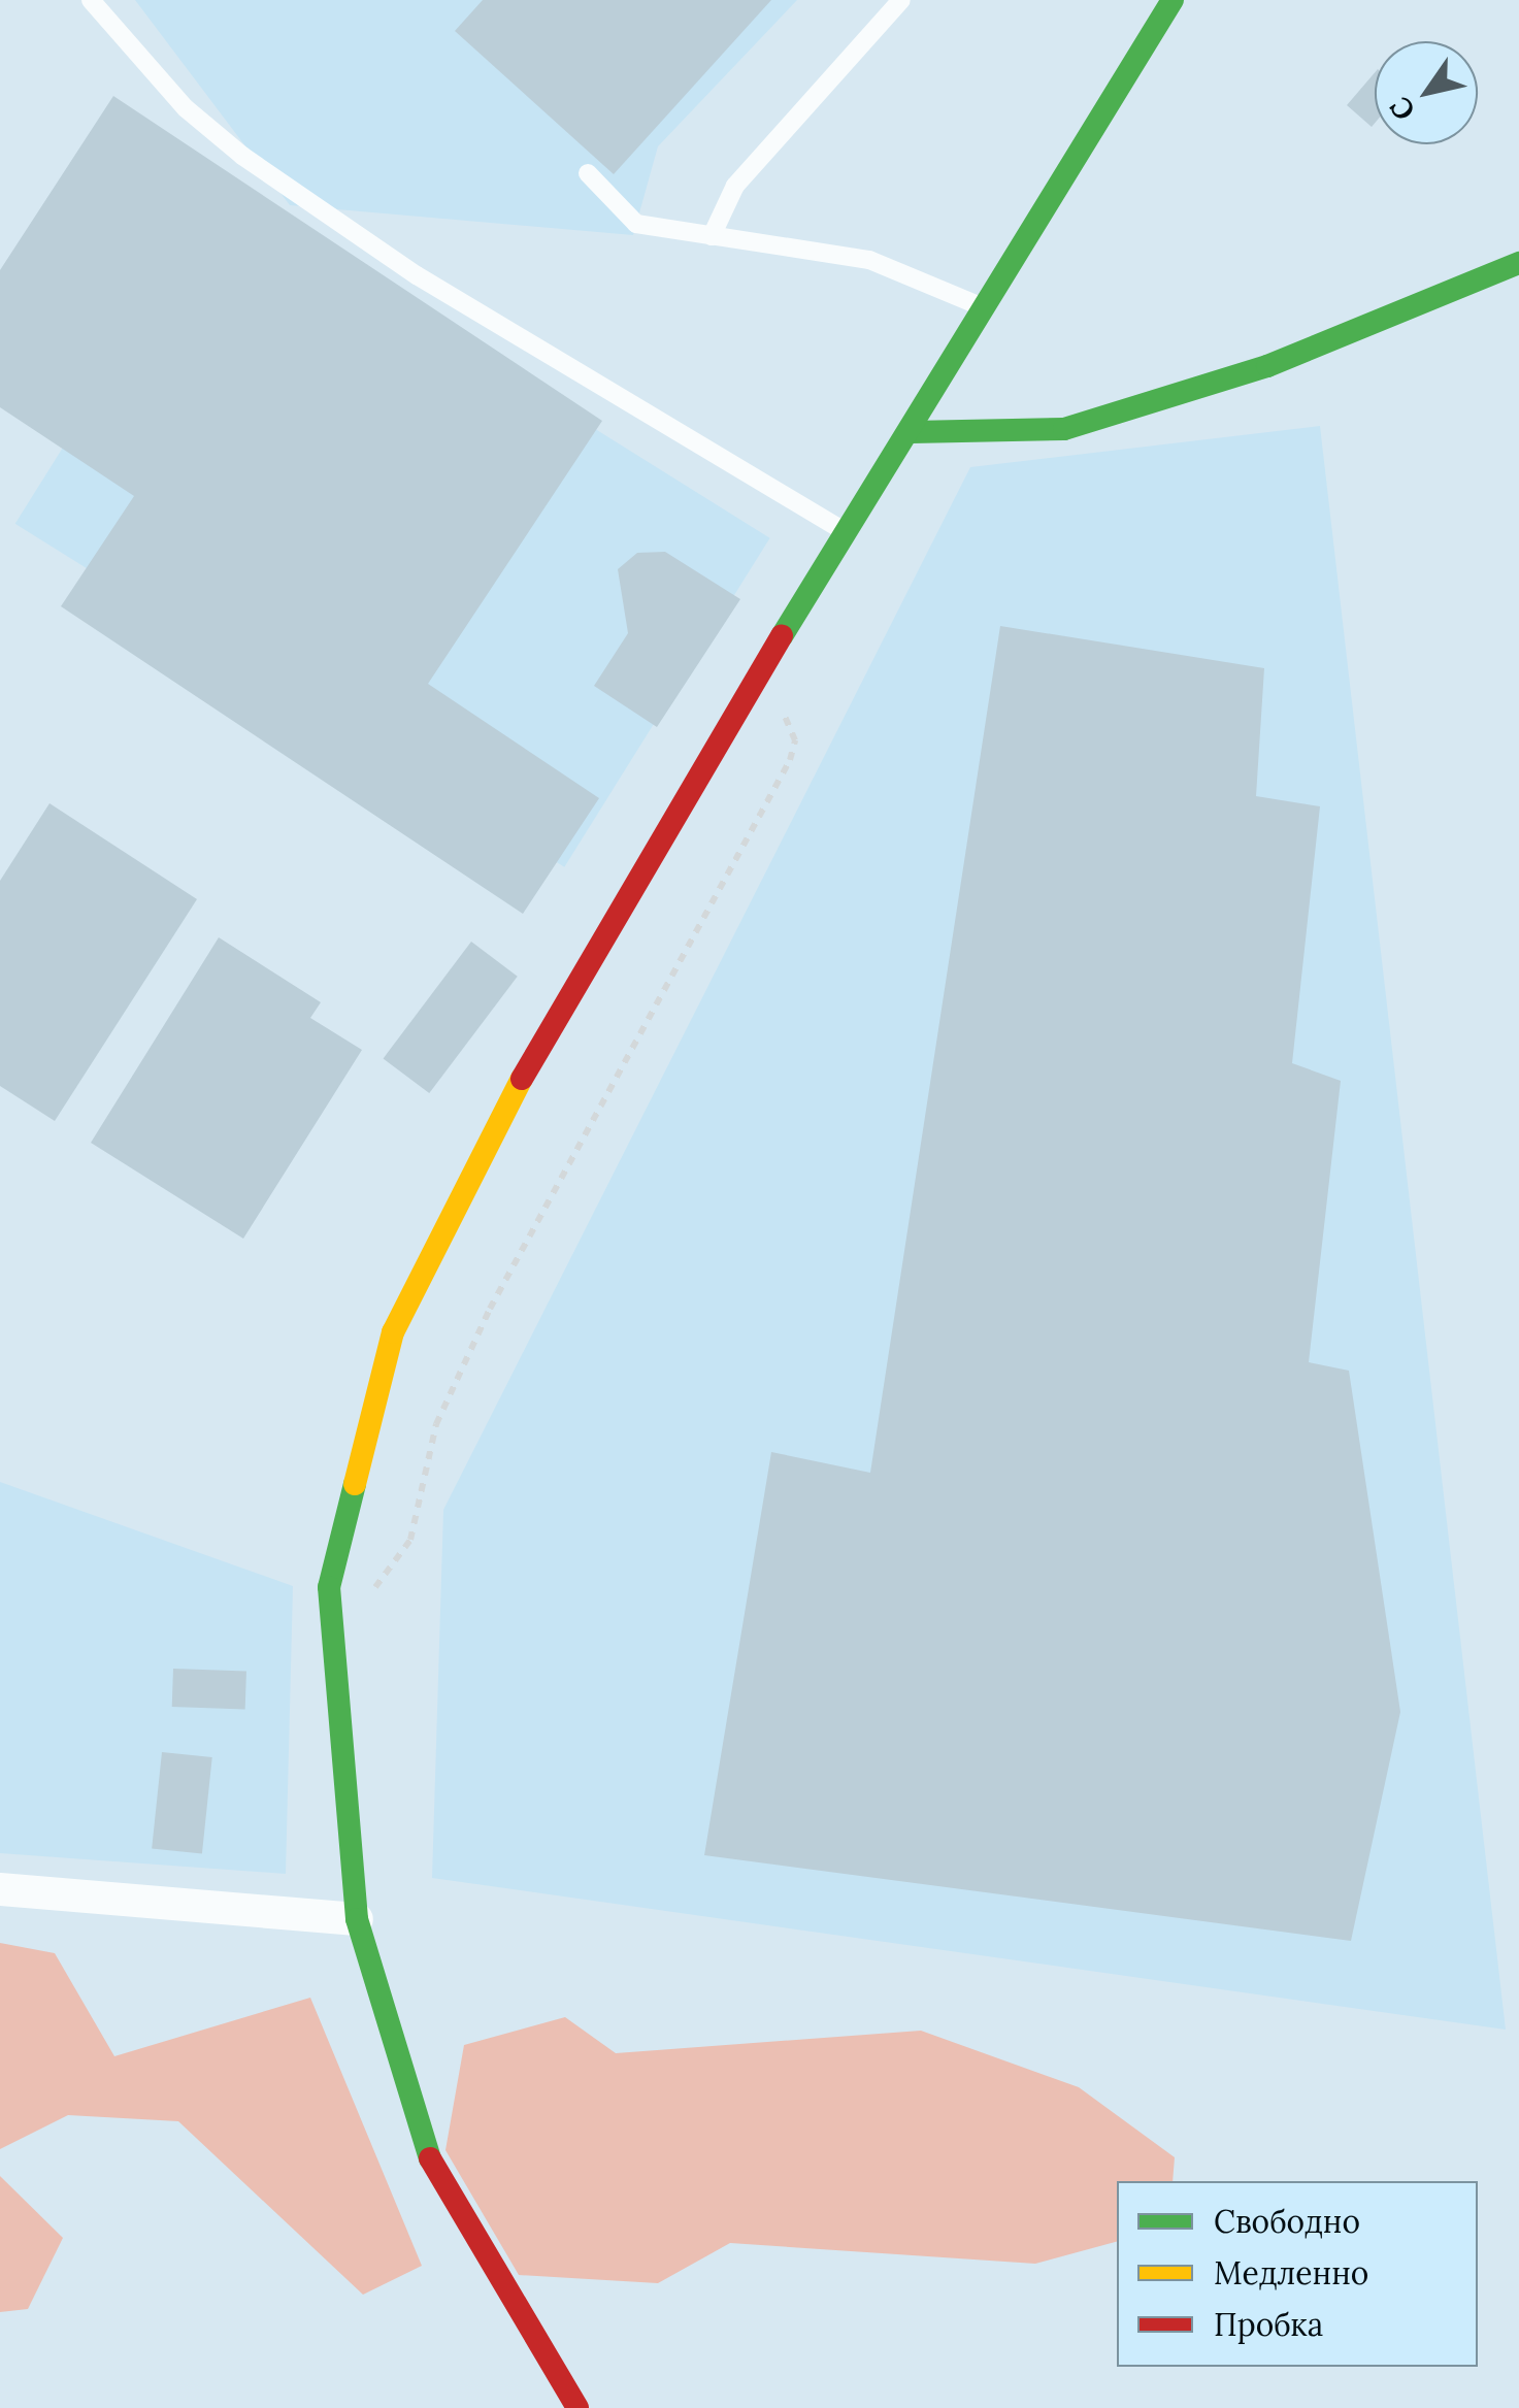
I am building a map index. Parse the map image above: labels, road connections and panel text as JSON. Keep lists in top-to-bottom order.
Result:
{
  "legend": ["Свободно", "Медленно", "Пробка"],
  "north": "bottom left"
}
